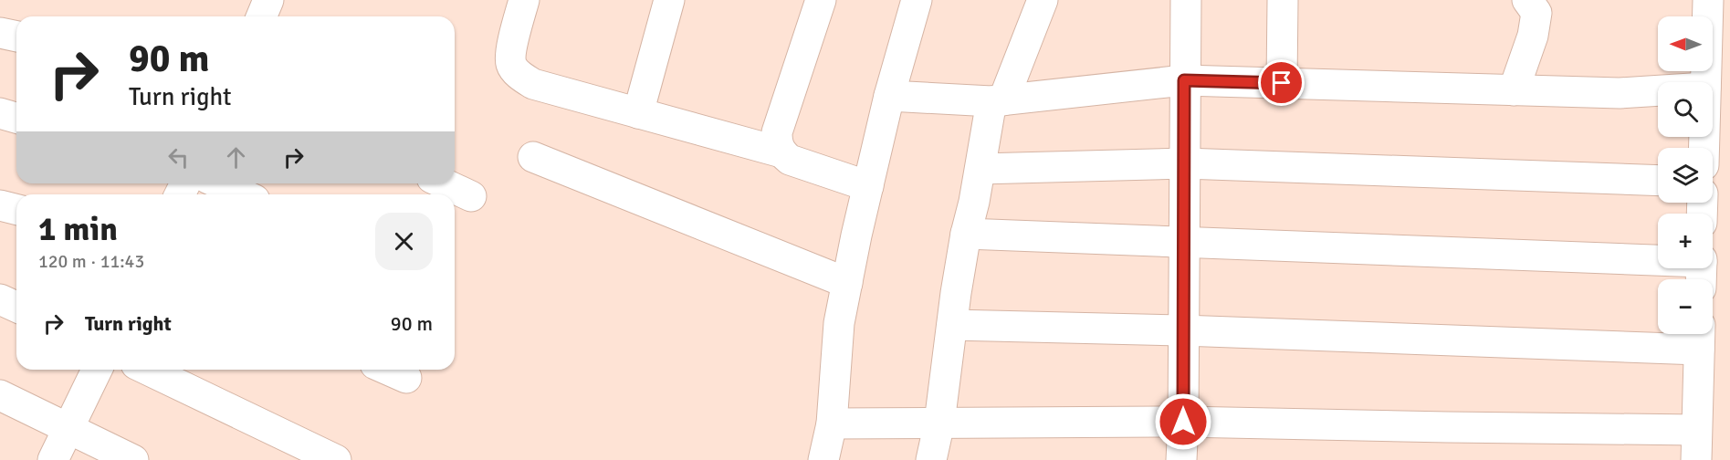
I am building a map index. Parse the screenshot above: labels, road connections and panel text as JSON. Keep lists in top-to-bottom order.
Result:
{
  "north": "left",
  "page": {
    "map_buttons": ["+", "−"],
    "turn": ["90 m", "Turn right"],
    "heading": ["1 min", "120 m · 11:43"],
    "list": [
      {
        "name": "Turn right",
        "value": "90 m"
      }
    ]
  }
}
